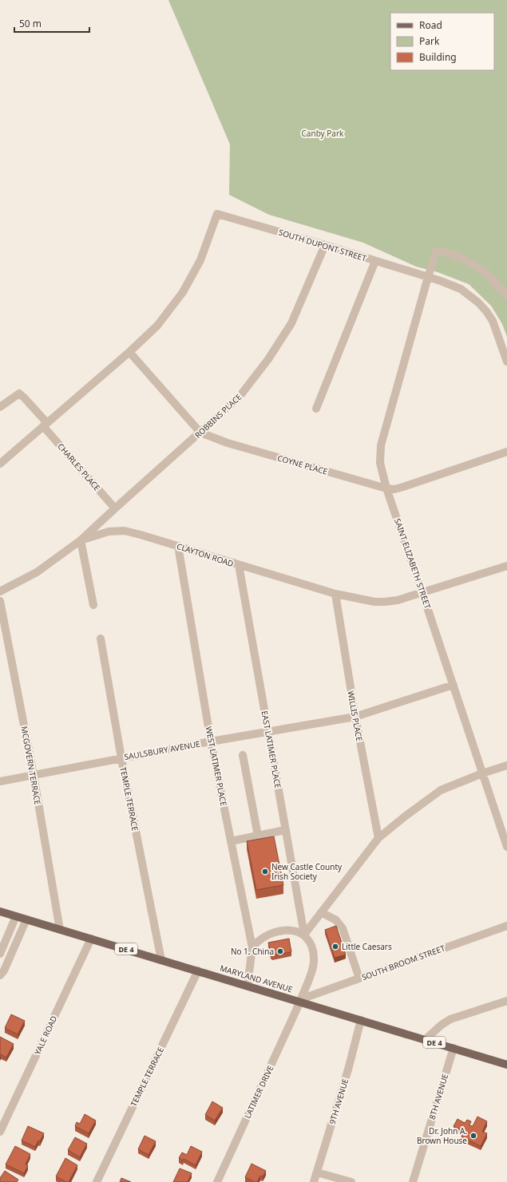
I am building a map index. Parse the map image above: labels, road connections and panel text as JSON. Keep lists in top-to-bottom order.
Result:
{
  "streets": {
    "main road": ["DE 4", "MARYLAND AVENUE"],
    "street": [
      "SOUTH DUPONT STREET",
      "ROBBINS PLACE",
      "COYNE PLACE",
      "CHARLES PLACE",
      "CLAYTON ROAD",
      "SAINT ELIZABETH STREET",
      "WILLIS PLACE",
      "EAST LATIMER PLACE",
      "SAULSBURY AVENUE",
      "MCGOVERN TERRACE",
      "WEST LATIMER PLACE",
      "TEMPLE TERRACE",
      "SOUTH BROOM STREET",
      "YALE ROAD",
      "LATIMER DRIVE",
      "8TH AVENUE",
      "9TH AVENUE"
    ]
  },
  "crossings": [
    ["SOUTH DUPONT STREET", "ROBBINS PLACE"],
    ["SOUTH DUPONT STREET", "COYNE PLACE"],
    ["SOUTH DUPONT STREET", "SAINT ELIZABETH STREET"],
    ["ROBBINS PLACE", "COYNE PLACE"],
    ["ROBBINS PLACE", "CHARLES PLACE"],
    ["ROBBINS PLACE", "CLAYTON ROAD"],
    ["COYNE PLACE", "SAINT ELIZABETH STREET"],
    ["CLAYTON ROAD", "SAINT ELIZABETH STREET"],
    ["CLAYTON ROAD", "WILLIS PLACE"],
    ["CLAYTON ROAD", "EAST LATIMER PLACE"],
    ["CLAYTON ROAD", "WEST LATIMER PLACE"],
    ["SAINT ELIZABETH STREET", "SAULSBURY AVENUE"],
    ["WILLIS PLACE", "SAULSBURY AVENUE"],
    ["EAST LATIMER PLACE", "SAULSBURY AVENUE"],
    ["EAST LATIMER PLACE", "WEST LATIMER PLACE"],
    ["EAST LATIMER PLACE", "SOUTH BROOM STREET"],
    ["EAST LATIMER PLACE", "MARYLAND AVENUE"],
    ["EAST LATIMER PLACE", "LATIMER DRIVE"],
    ["SAULSBURY AVENUE", "MCGOVERN TERRACE"],
    ["SAULSBURY AVENUE", "WEST LATIMER PLACE"],
    ["SAULSBURY AVENUE", "TEMPLE TERRACE"],
    ["MCGOVERN TERRACE", "MARYLAND AVENUE"],
    ["WEST LATIMER PLACE", "SOUTH BROOM STREET"],
    ["WEST LATIMER PLACE", "MARYLAND AVENUE"],
    ["WEST LATIMER PLACE", "LATIMER DRIVE"],
    ["TEMPLE TERRACE", "MARYLAND AVENUE"],
    ["SOUTH BROOM STREET", "MARYLAND AVENUE"],
    ["SOUTH BROOM STREET", "LATIMER DRIVE"],
    ["MARYLAND AVENUE", "YALE ROAD"],
    ["MARYLAND AVENUE", "LATIMER DRIVE"],
    ["MARYLAND AVENUE", "8TH AVENUE"],
    ["MARYLAND AVENUE", "9TH AVENUE"]
  ],
  "parks": ["Canby Park"],
  "places": [
    "New Castle County Irish Society",
    "Little Caesars",
    "No 1. China",
    "Dr. John A. Brown House"
  ],
  "legend": ["Road", "Park", "Building"],
  "scale_bar": "50 m"
}
